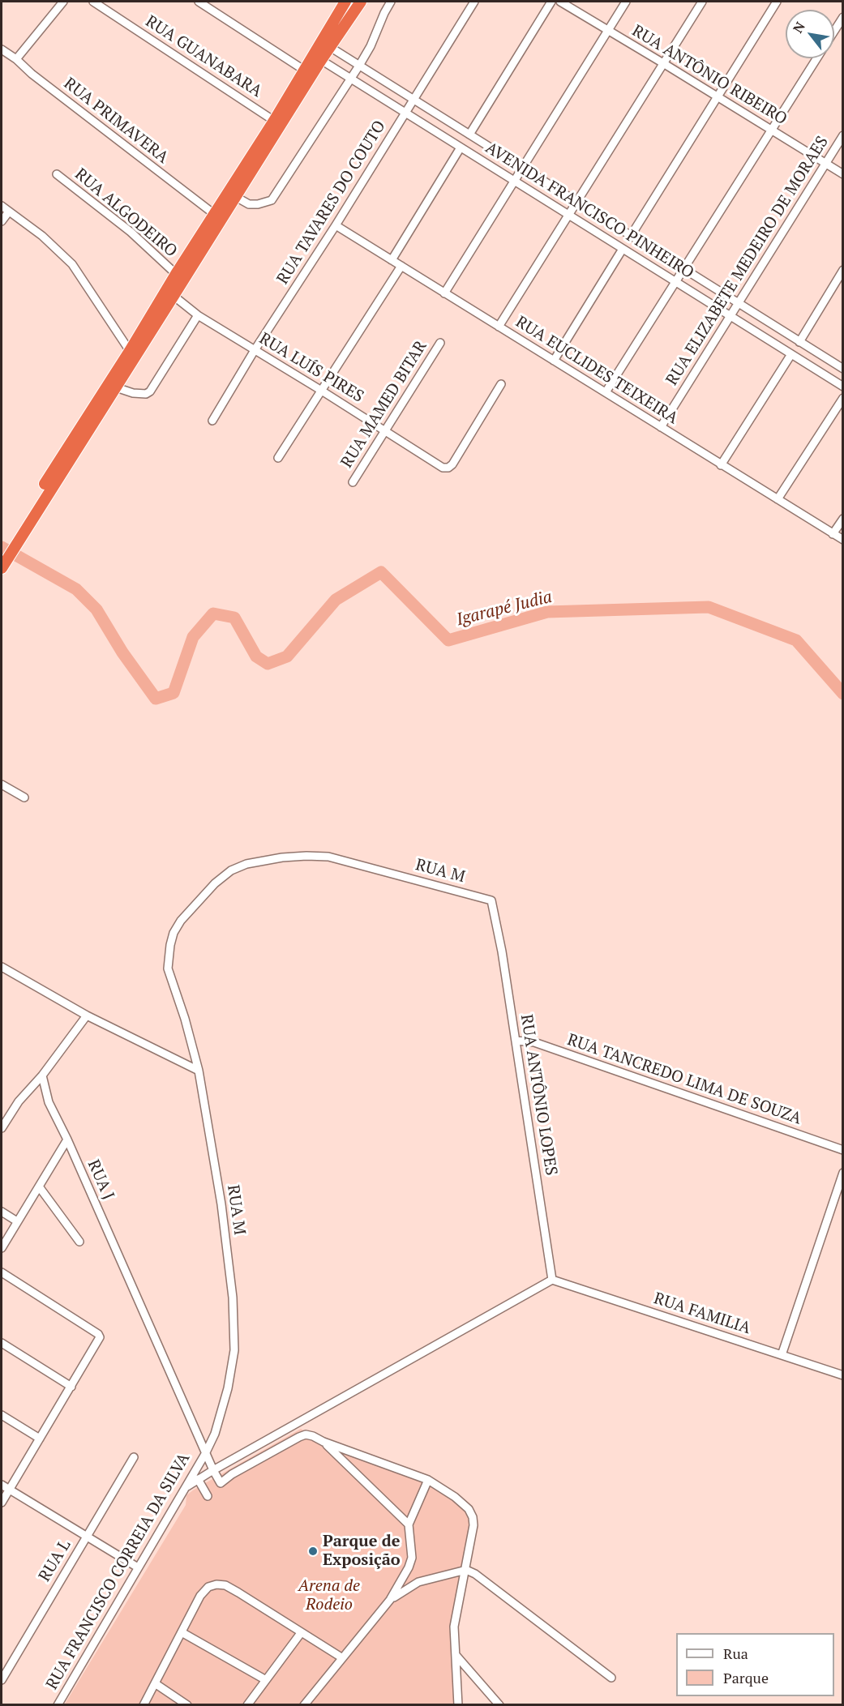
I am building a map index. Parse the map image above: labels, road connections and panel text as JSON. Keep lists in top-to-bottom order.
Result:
{
  "streets": {
    "street": [
      "RUA GUANABARA",
      "RUA ANTÔNIO RIBEIRO",
      "RUA PRIMAVERA",
      "RUA TAVARES DO COUTO",
      "AVENIDA FRANCISCO PINHEIRO",
      "RUA ALGODEIRO",
      "RUA ELIZABETE MEDEIRO DE MORAES",
      "RUA LUÍS PIRES",
      "RUA EUCLIDES TEIXEIRA",
      "RUA MAMED BITAR",
      "RUA M",
      "RUA TANCREDO LIMA DE SOUZA",
      "RUA ANTÔNIO LOPES",
      "RUA J",
      "RUA FAMILIA",
      "RUA L",
      "RUA FRANCISCO CORREIA DA SILVA"
    ]
  },
  "crossings": [
    ["RUA ANTÔNIO RIBEIRO", "RUA ELIZABETE MEDEIRO DE MORAES"],
    ["RUA TAVARES DO COUTO", "AVENIDA FRANCISCO PINHEIRO"],
    ["RUA TAVARES DO COUTO", "RUA LUÍS PIRES"],
    ["RUA TAVARES DO COUTO", "RUA EUCLIDES TEIXEIRA"],
    ["AVENIDA FRANCISCO PINHEIRO", "RUA ELIZABETE MEDEIRO DE MORAES"],
    ["RUA ELIZABETE MEDEIRO DE MORAES", "RUA EUCLIDES TEIXEIRA"],
    ["RUA LUÍS PIRES", "RUA MAMED BITAR"],
    ["RUA M", "RUA ANTÔNIO LOPES"],
    ["RUA M", "RUA J"],
    ["RUA M", "RUA FRANCISCO CORREIA DA SILVA"],
    ["RUA TANCREDO LIMA DE SOUZA", "RUA ANTÔNIO LOPES"],
    ["RUA ANTÔNIO LOPES", "RUA FAMILIA"],
    ["RUA J", "RUA FRANCISCO CORREIA DA SILVA"]
  ],
  "water": ["Igarapé Judia"],
  "parks": ["Arena de Rodeio"],
  "places": ["Parque de Exposição"],
  "legend": ["Rua", "Parque"],
  "north": "top left"
}
